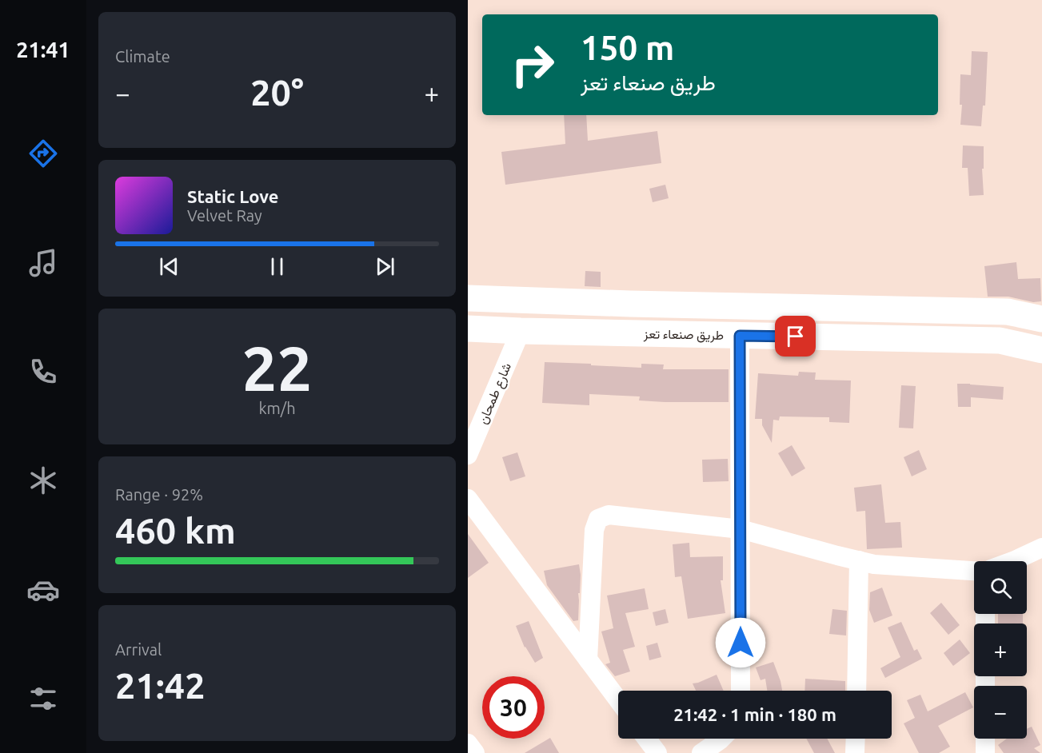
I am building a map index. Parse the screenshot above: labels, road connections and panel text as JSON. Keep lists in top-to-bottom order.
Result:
{
  "streets": {
    "highway": ["طريق صنعاء تعز"],
    "street": ["شارع طمحان"]
  },
  "crossings": [
    ["طريق صنعاء تعز", "شارع طمحان"]
  ],
  "page": {
    "tabs": "21:41",
    "tile": [
      "Climate",
      ["22", "km/h"],
      ["Range · 92%", "460 km"],
      ["Arrival", "21:42"]
    ],
    "turn": ["150 m", "طريق صنعاء تعز"],
    "heat": ["−", "20°", "+"],
    "song": ["Static Love", "Velvet Ray"],
    "map_buttons": ["+", "−"],
    "limit": "30",
    "trip": "21:42 · 1 min · 180 m"
  }
}
